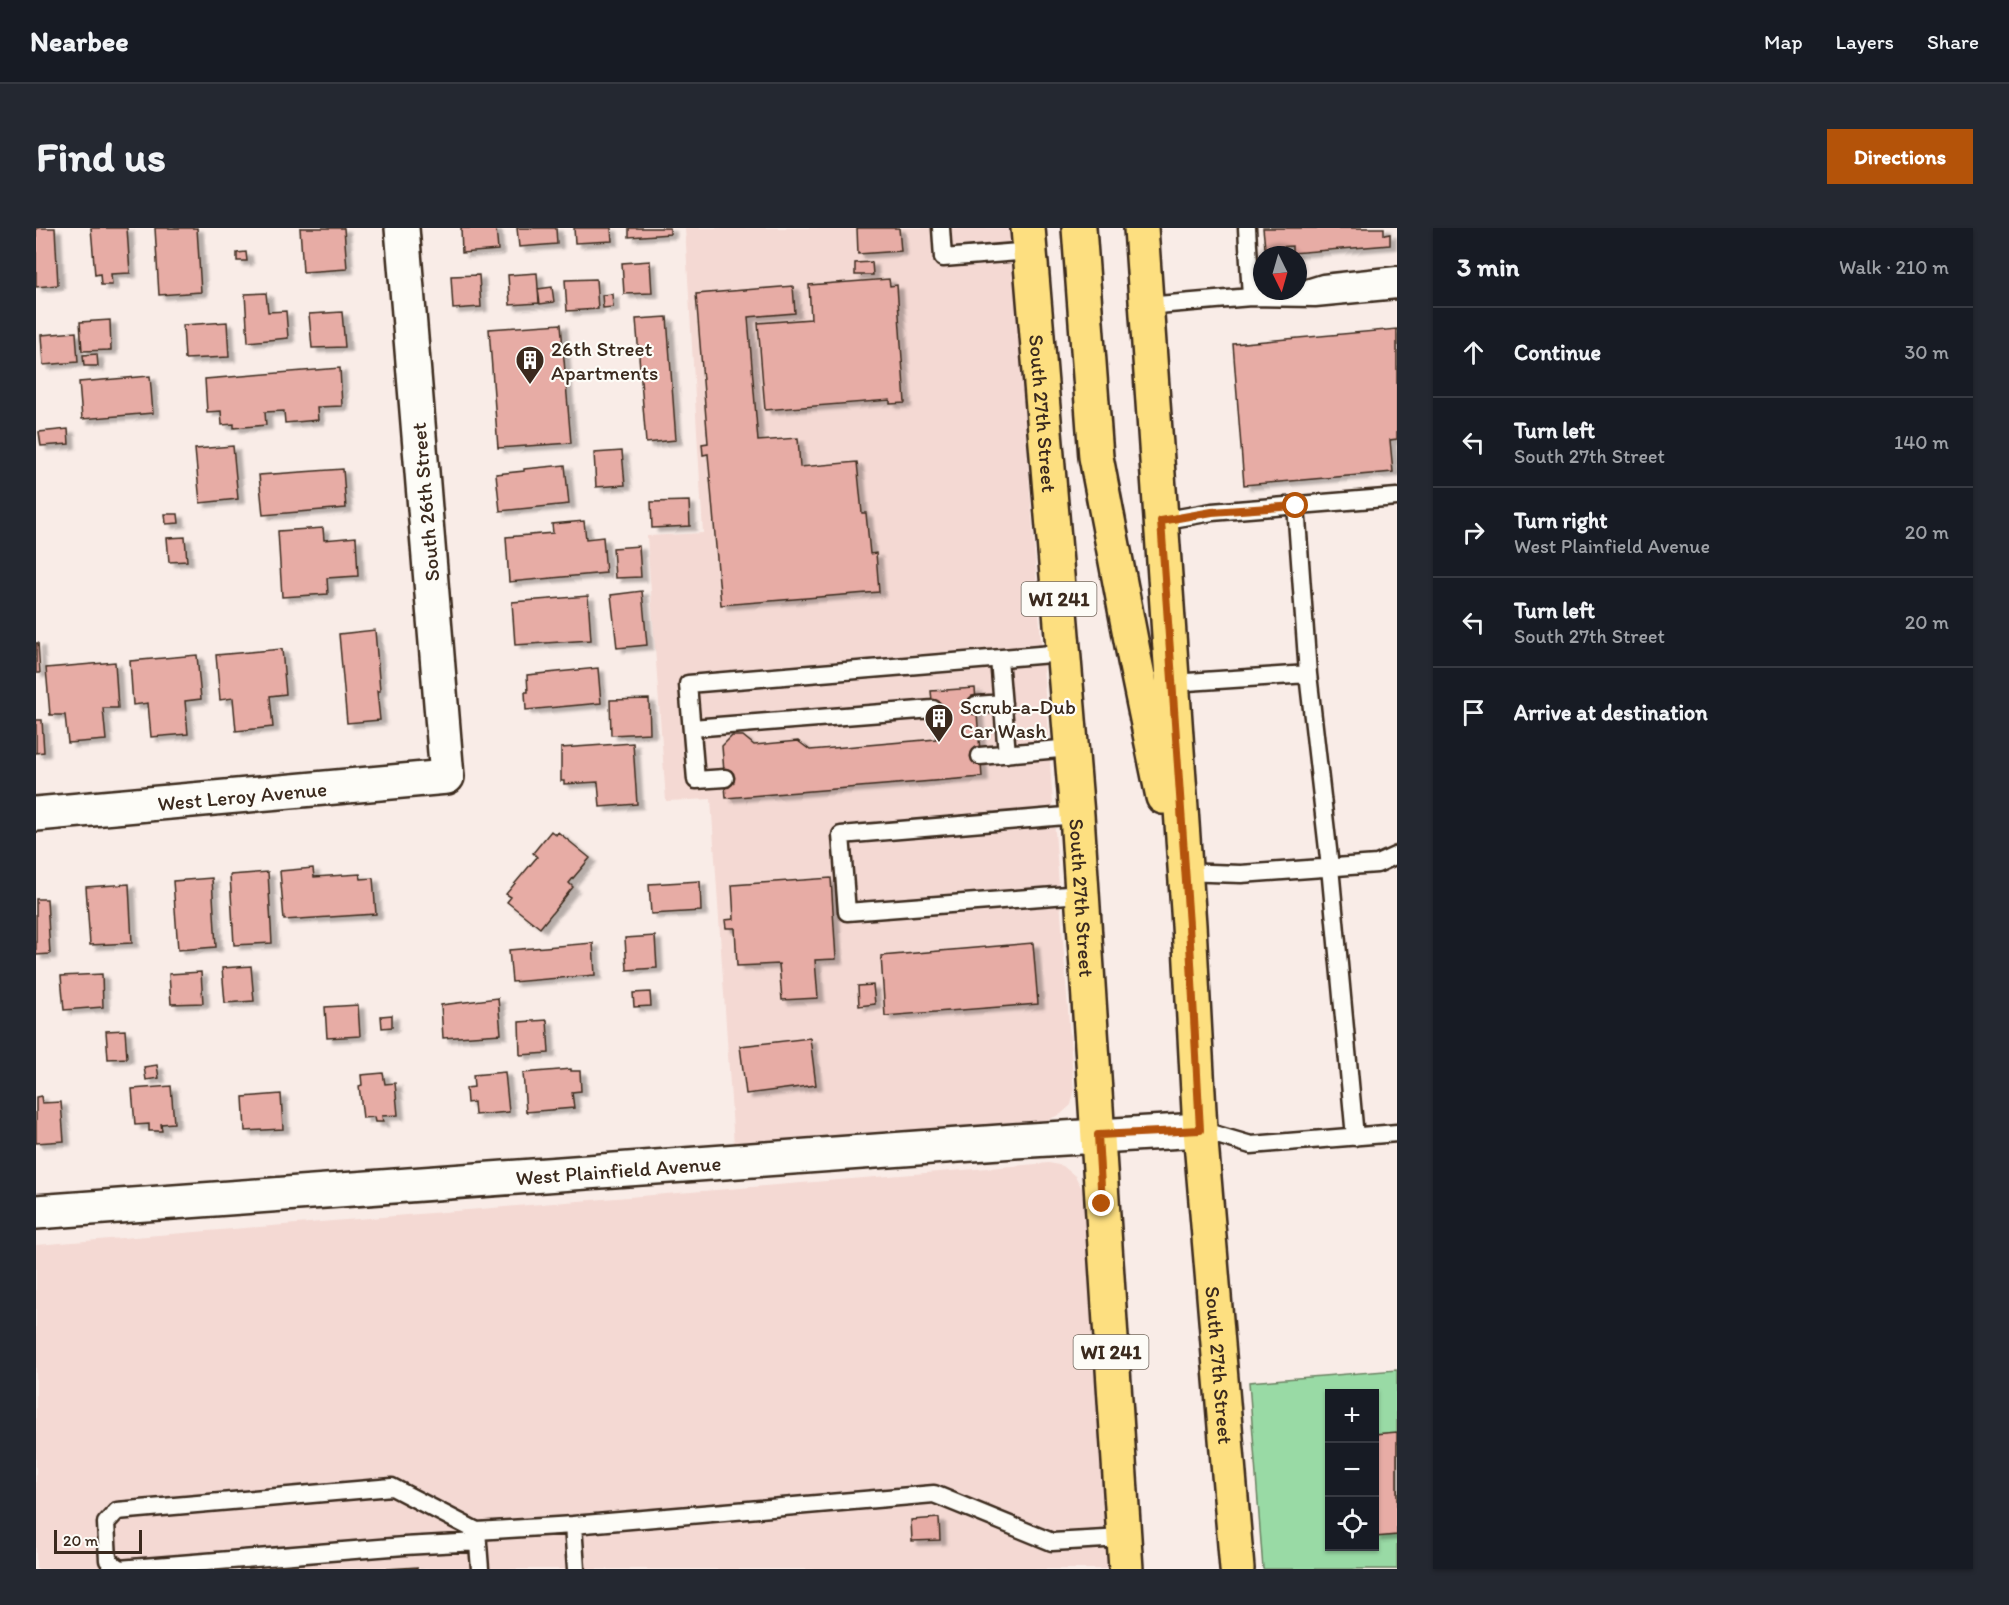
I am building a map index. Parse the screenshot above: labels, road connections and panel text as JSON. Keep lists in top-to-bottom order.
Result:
{
  "streets": {
    "main road": ["South 27th Street", "WI 241"],
    "street": ["South 26th Street", "West Leroy Avenue", "West Plainfield Avenue"]
  },
  "crossings": [
    ["South 27th Street", "West Plainfield Avenue"],
    ["South 26th Street", "West Leroy Avenue"]
  ],
  "places": {
    "building": ["26th Street Apartments", "Scrub-a-Dub Car Wash"]
  },
  "scale_bar": "20 m",
  "north": "bottom",
  "page": {
    "header": "Nearbee",
    "nav": ["Map", "Layers", "Share"],
    "buttons": "Directions",
    "title": "Find us",
    "heading": ["3 min", "Walk · 210 m"],
    "list": [
      ["Continue", "30 m"],
      ["Turn left", "South 27th Street", "140 m"],
      ["Turn right", "West Plainfield Avenue", "20 m"],
      ["Turn left", "South 27th Street", "20 m"],
      "Arrive at destination"
    ],
    "map_buttons": ["+", "−"],
    "scale": "20 m"
  }
}
